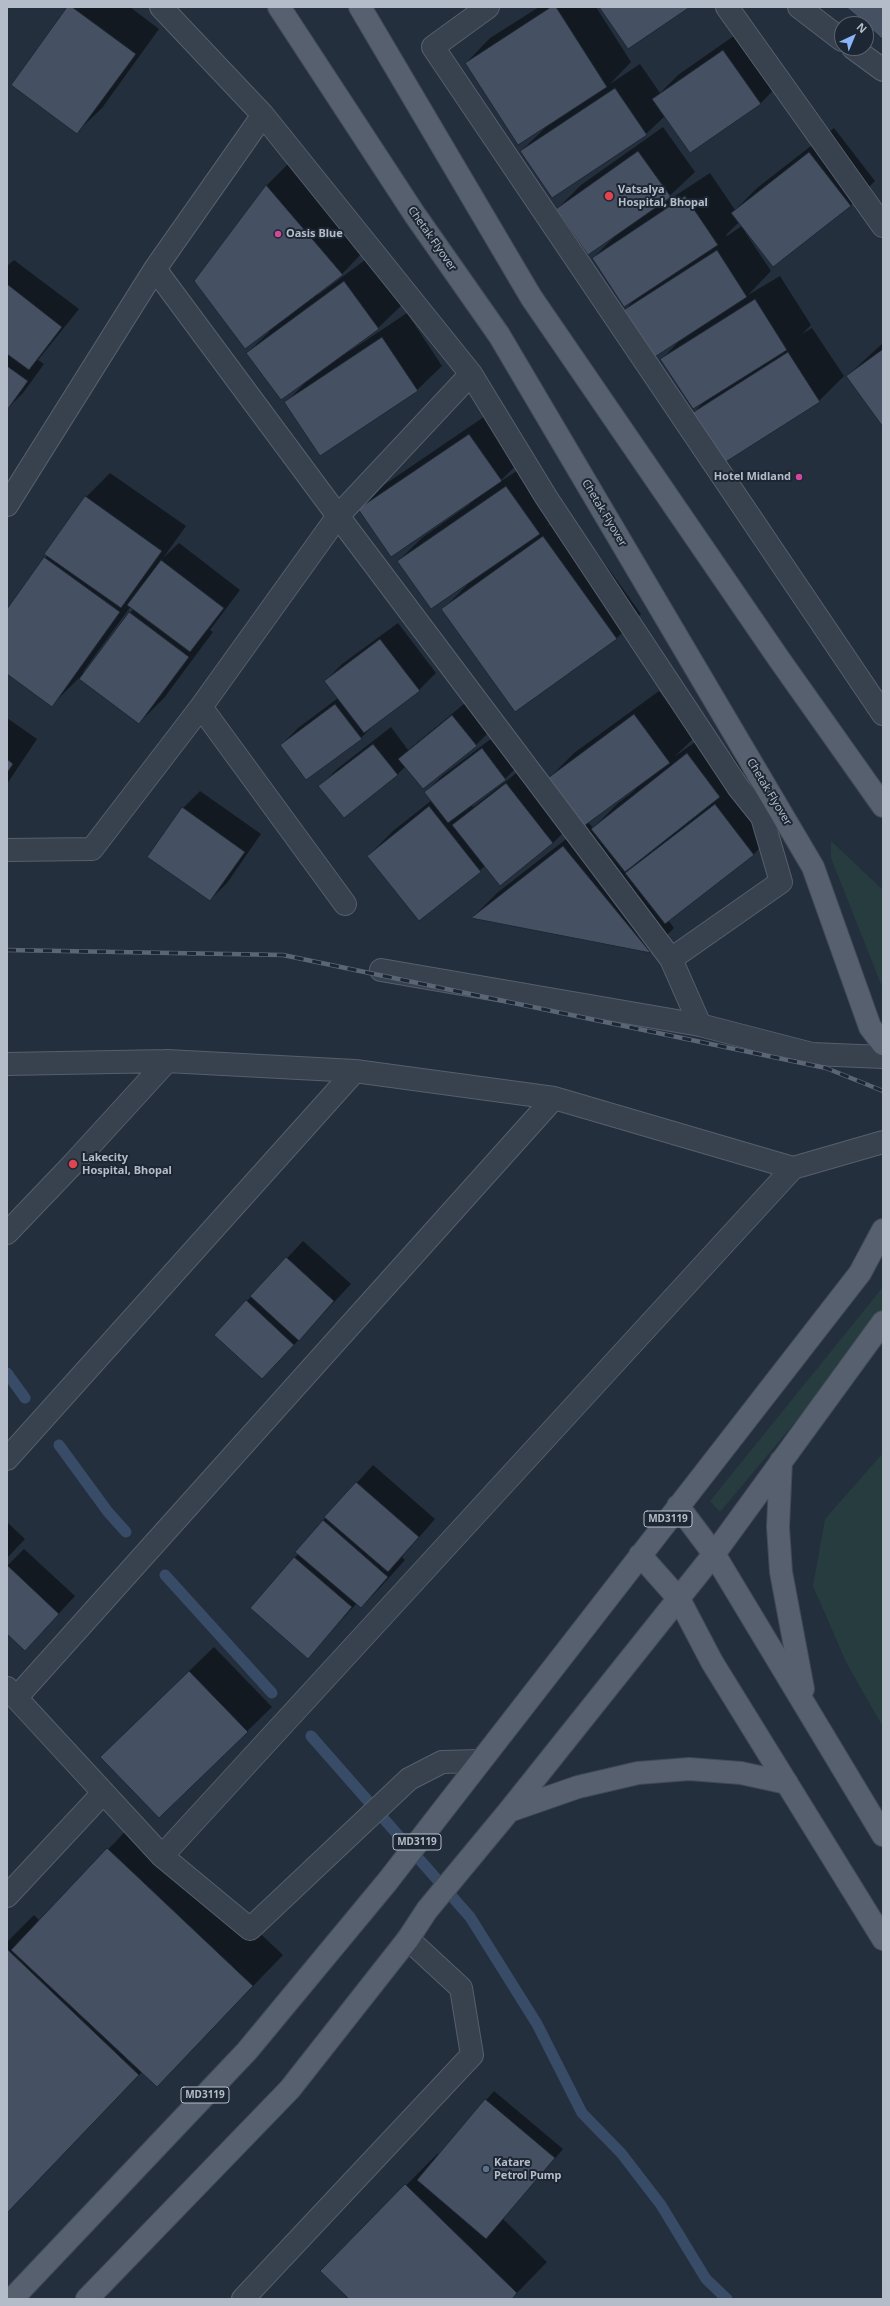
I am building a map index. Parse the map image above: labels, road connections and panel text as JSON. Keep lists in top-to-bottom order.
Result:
{
  "streets": {
    "main road": ["Chetak Flyover", "MD3119"]
  },
  "places": [
    "Vatsalya Hospital, Bhopal",
    "Oasis Blue",
    "Hotel Midland",
    "Lakecity Hospital, Bhopal",
    "Katare Petrol Pump"
  ],
  "north": "top right"
}
